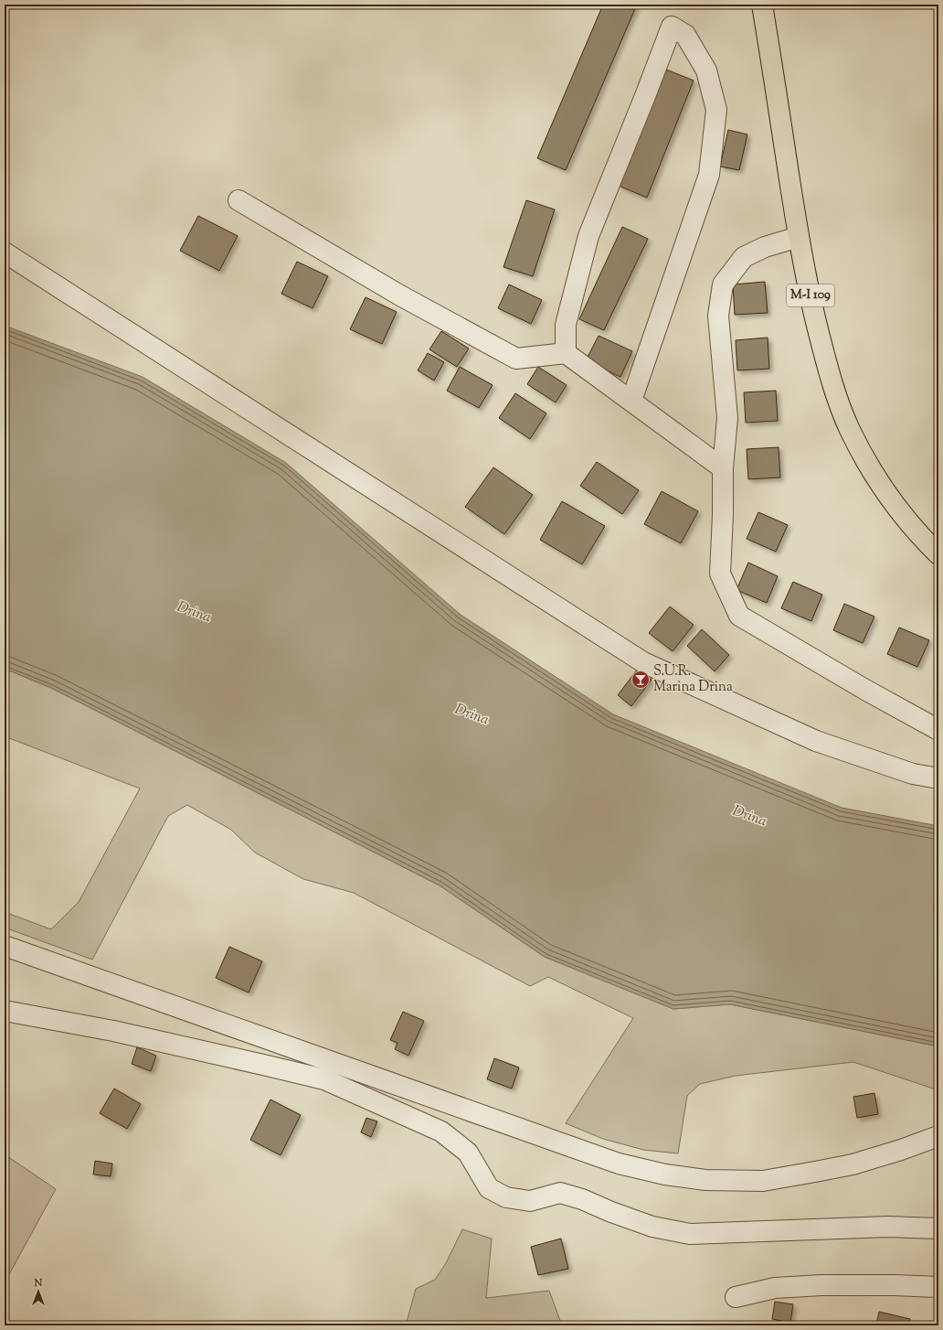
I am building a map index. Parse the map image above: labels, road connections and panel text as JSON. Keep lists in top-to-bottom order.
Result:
{
  "streets": {
    "main road": ["M-I 109"]
  },
  "water": ["Drina"],
  "places": {
    "bar": ["S.U.R. Marina Drina"]
  },
  "north": "top"
}
